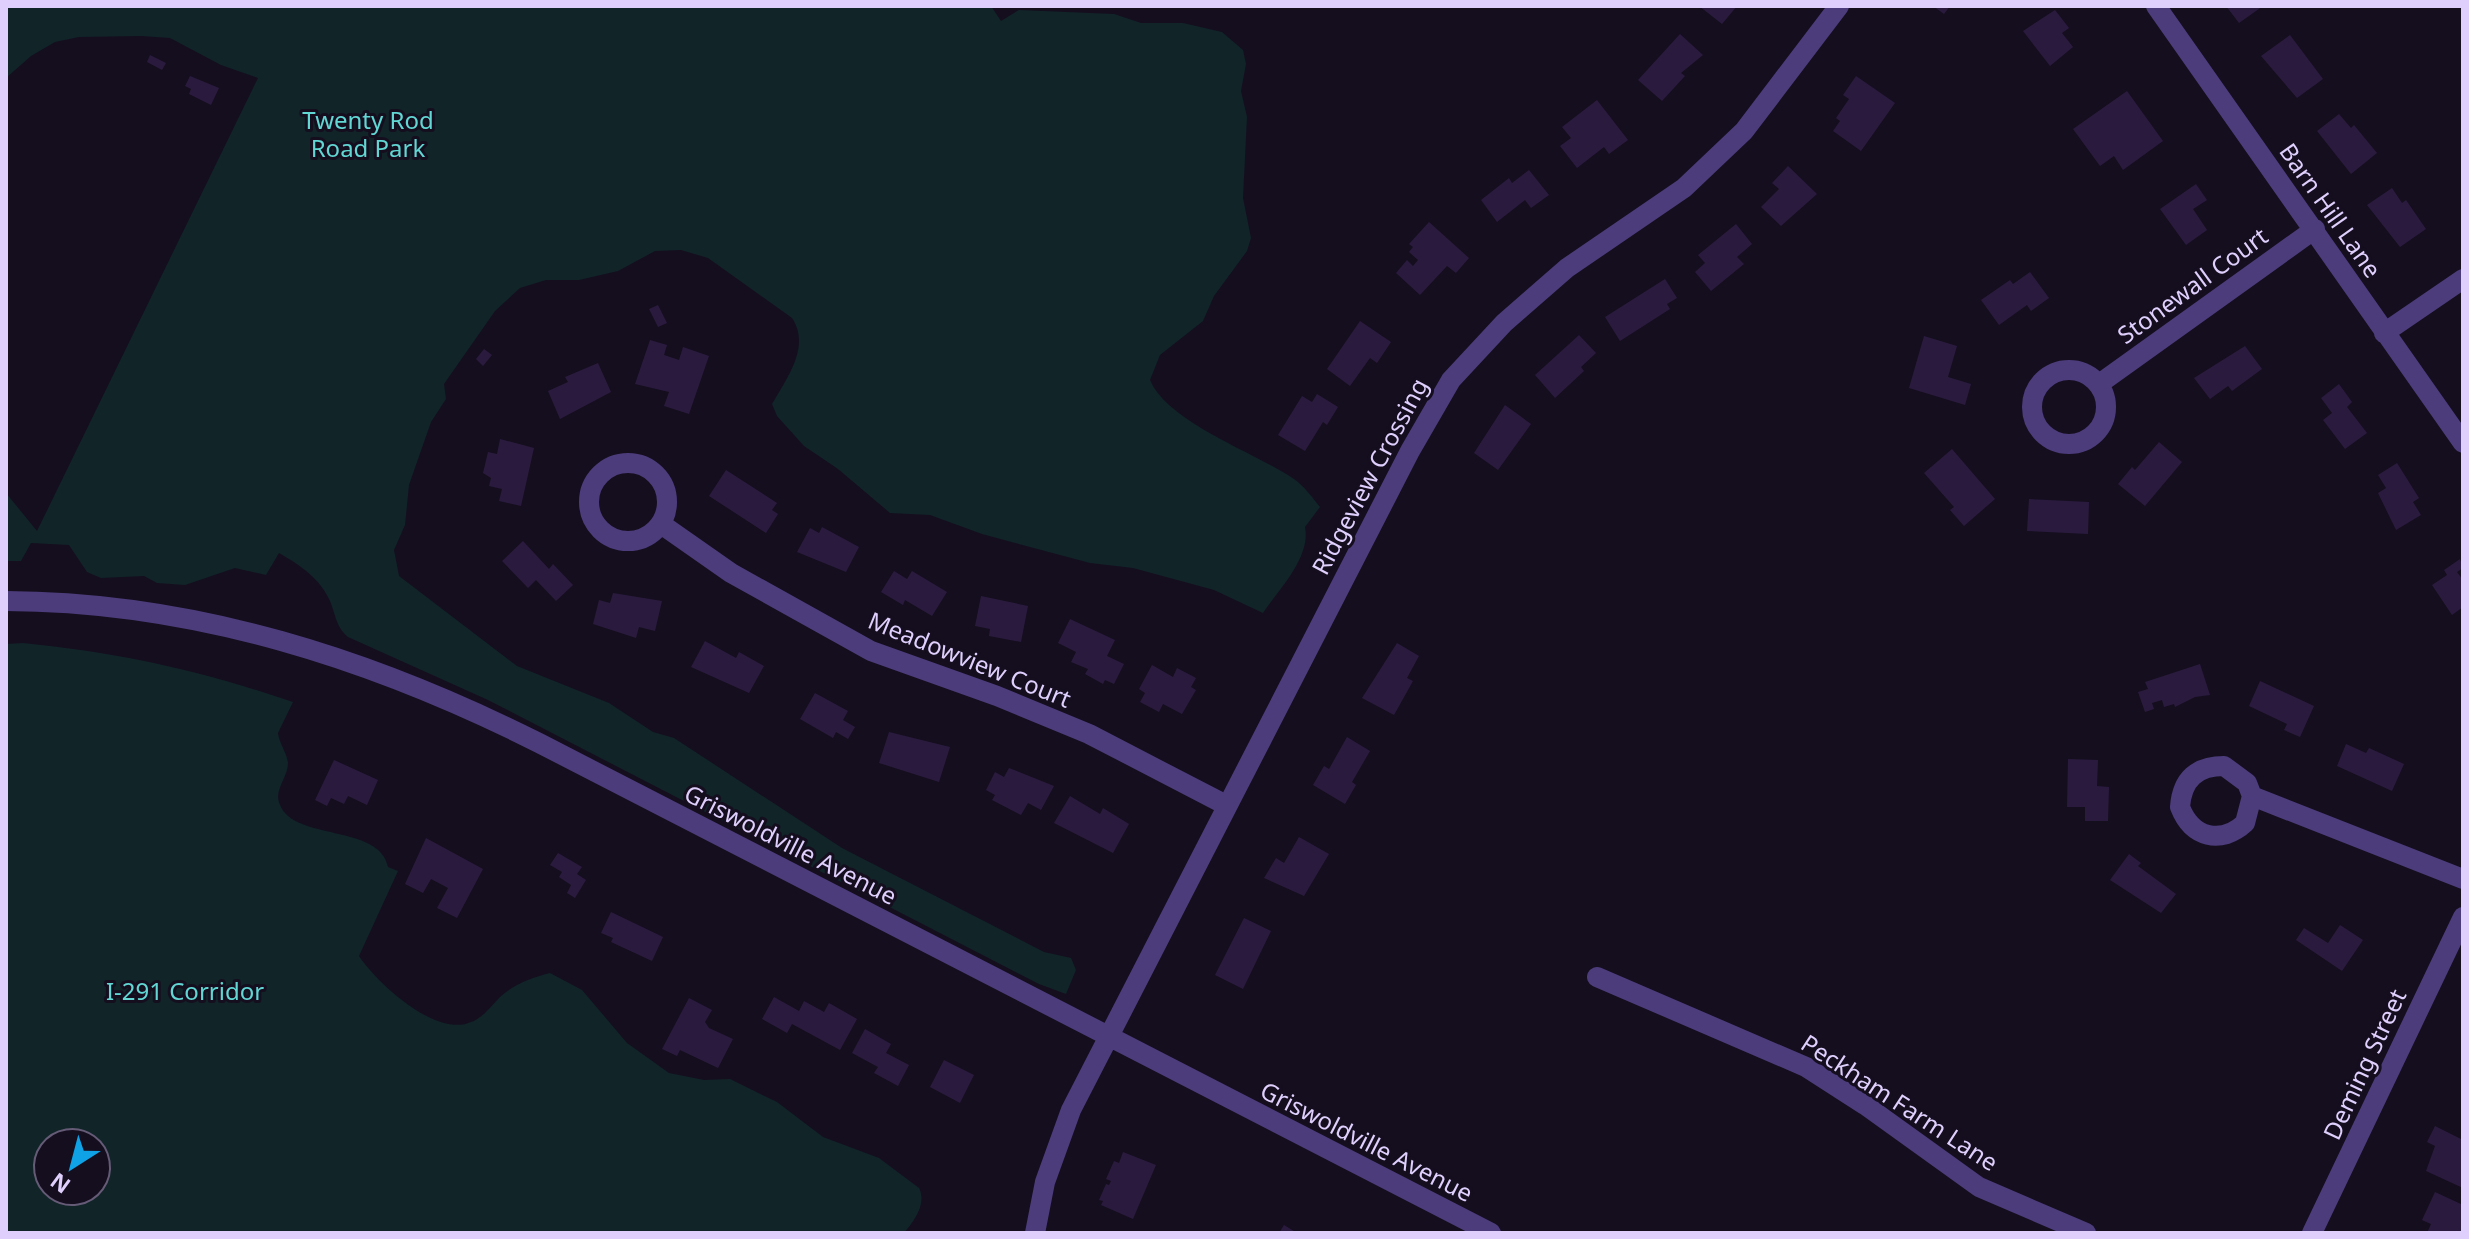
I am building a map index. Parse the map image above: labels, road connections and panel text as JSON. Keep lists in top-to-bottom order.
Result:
{
  "streets": {
    "street": [
      "Barn Hill Lane",
      "Stonewall Court",
      "Ridgeview Crossing",
      "Meadowview Court",
      "Griswoldville Avenue",
      "Deming Street",
      "Peckham Farm Lane"
    ]
  },
  "crossings": [
    ["Barn Hill Lane", "Stonewall Court"],
    ["Ridgeview Crossing", "Meadowview Court"],
    ["Ridgeview Crossing", "Griswoldville Avenue"]
  ],
  "parks": ["Twenty Rod Road Park", "I-291 Corridor"],
  "north": "bottom left"
}
